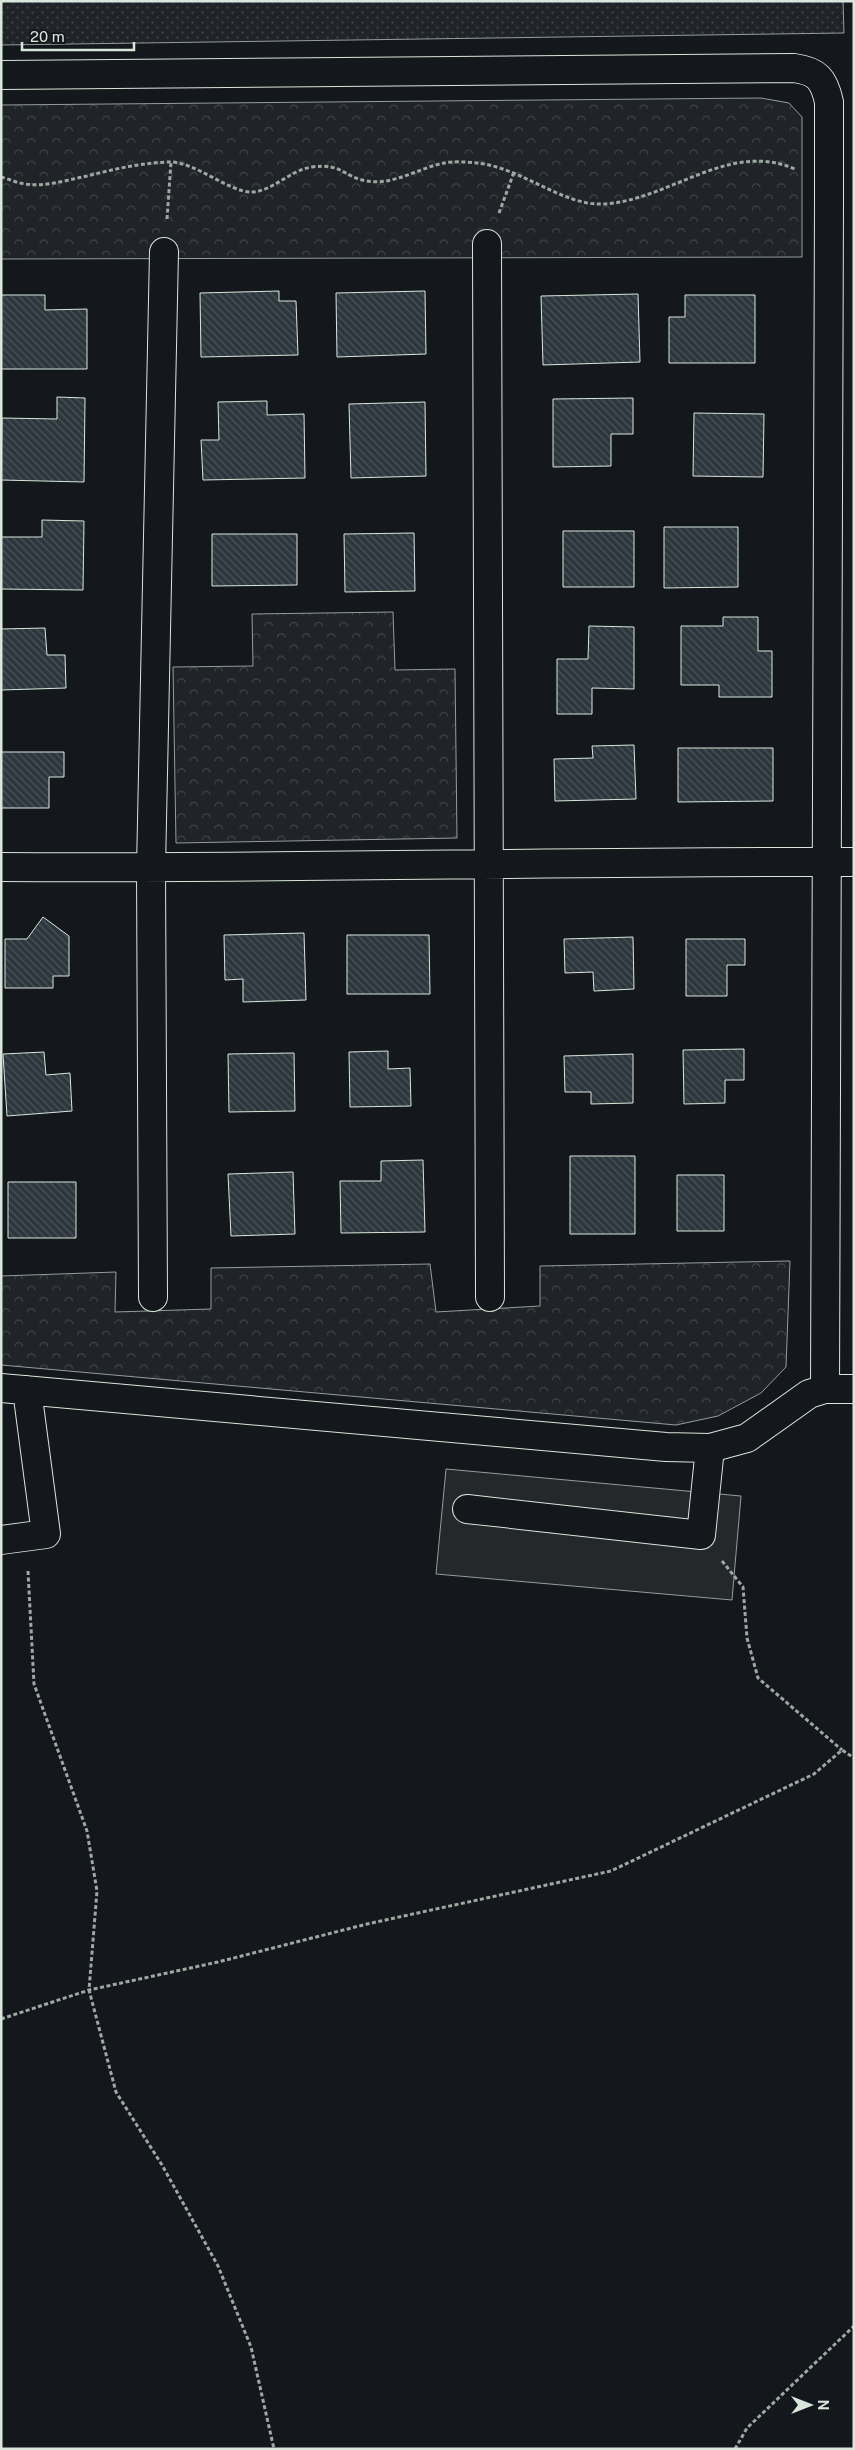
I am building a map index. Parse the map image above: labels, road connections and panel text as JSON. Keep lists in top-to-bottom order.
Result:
{
  "scale_bar": "20 m",
  "north": "right"
}
